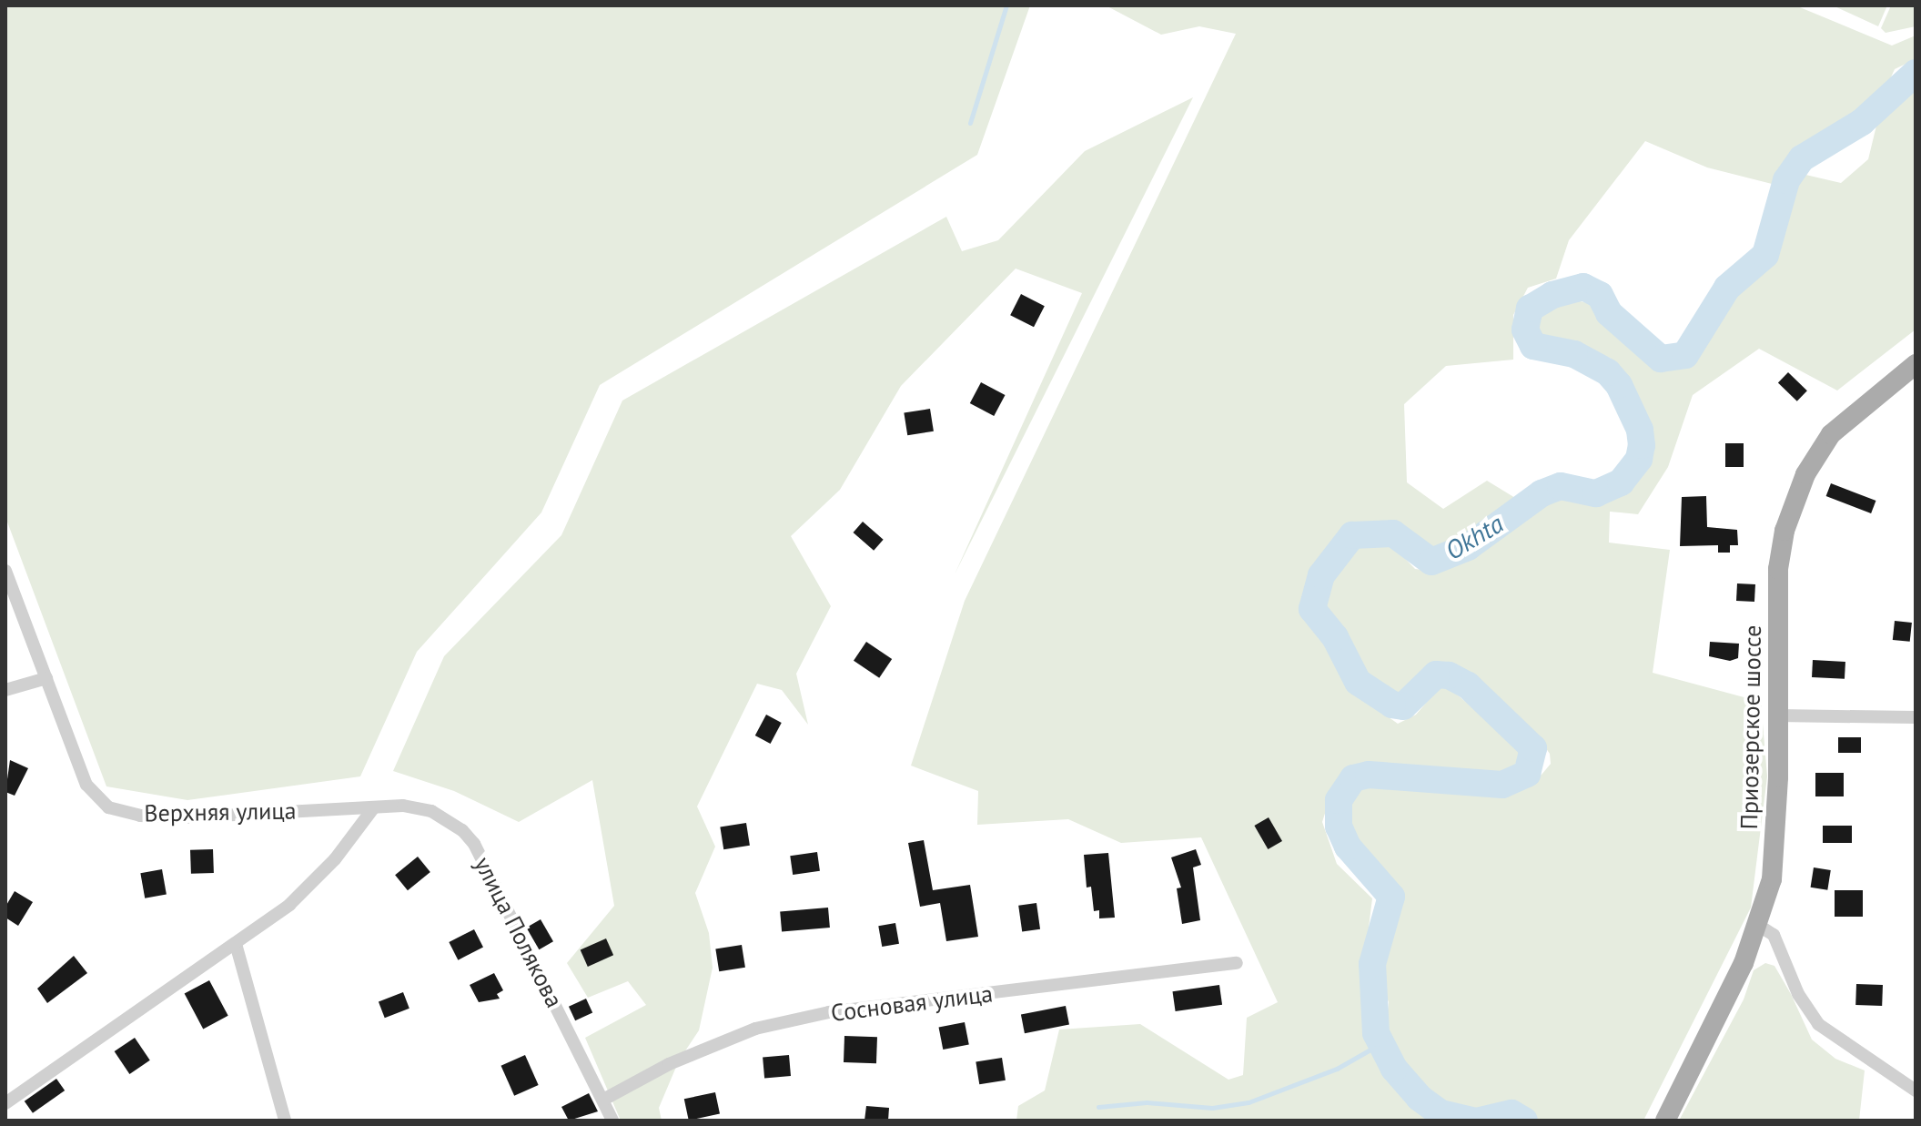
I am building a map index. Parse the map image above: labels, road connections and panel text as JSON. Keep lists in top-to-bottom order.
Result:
{
  "streets": {
    "main road": ["Приозерское шоссе"],
    "street": ["Верхняя улица", "улица Полякова", "Сосновая улица"]
  },
  "crossings": [
    ["Верхняя улица", "улица Полякова"],
    ["улица Полякова", "Сосновая улица"]
  ],
  "water": ["Okhta"]
}
